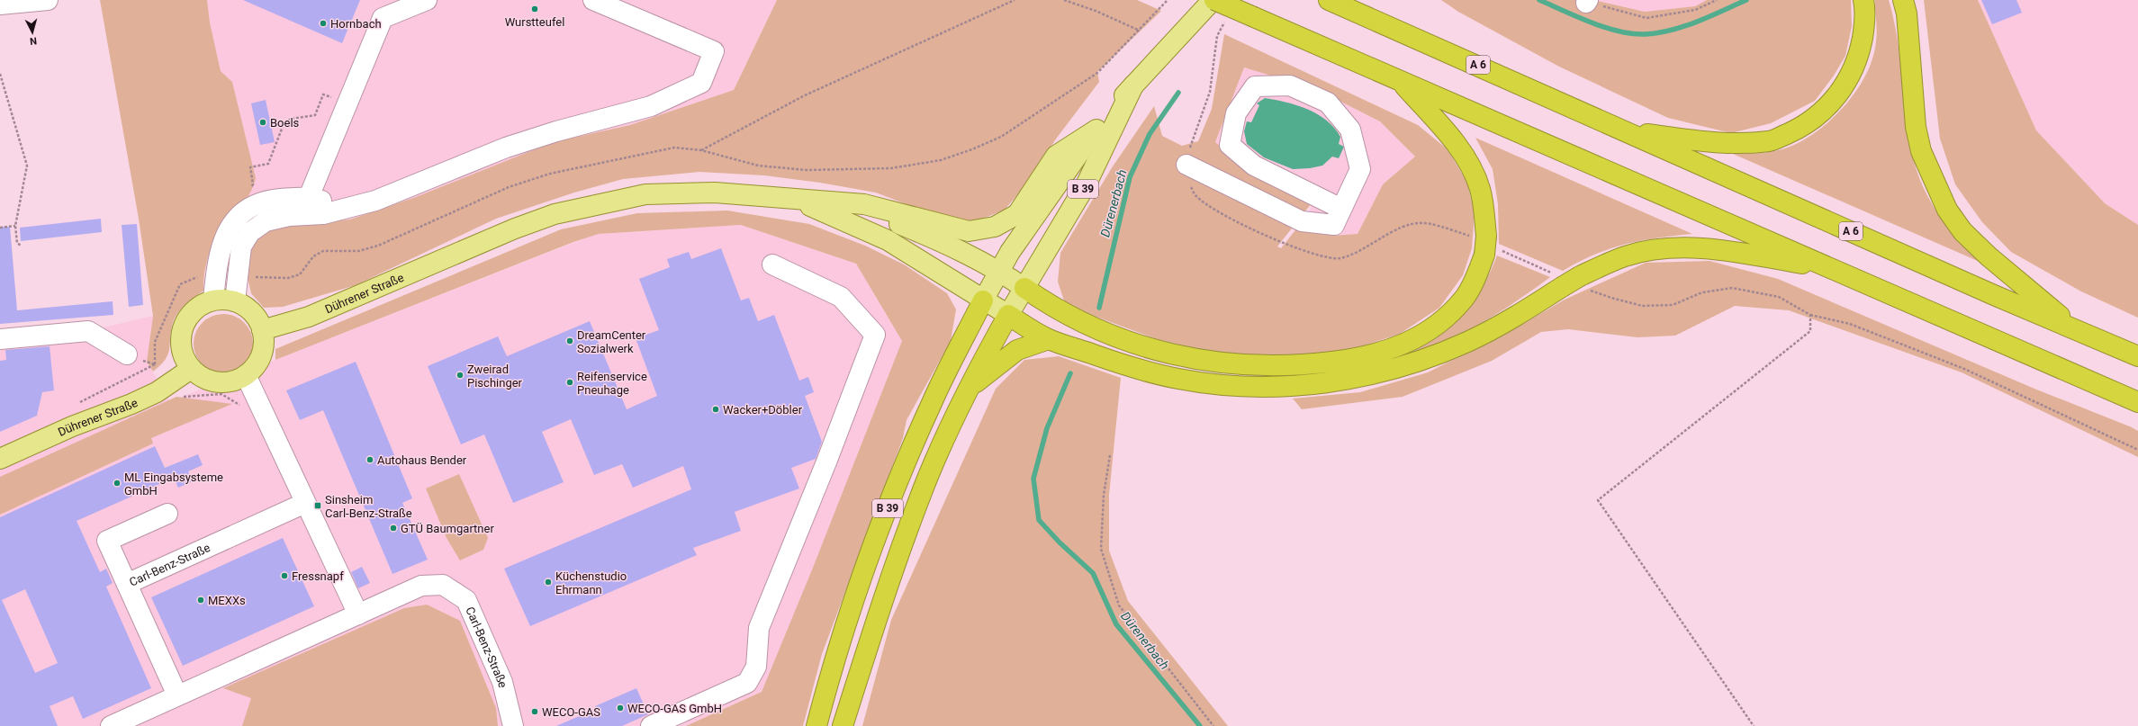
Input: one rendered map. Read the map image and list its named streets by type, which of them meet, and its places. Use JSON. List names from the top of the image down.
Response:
{
  "streets": {
    "highway": ["A 6", "B 39"],
    "main road": ["Dührener Straße"],
    "street": ["Carl-Benz-Straße"]
  },
  "water": ["Dürenerbach"],
  "places": {
    "other": [
      "Wurstteufel",
      "Hornbach",
      "Boels",
      "DreamCenter Sozialwerk",
      "Zweirad Pischinger",
      "Reifenservice Pneuhage",
      "Wacker+Döbler",
      "Autohaus Bender",
      "ML Eingabsysteme GmbH",
      "GTÜ Baumgartner",
      "Fressnapf",
      "Küchenstudio Ehrmann",
      "MEXXs",
      "WECO-GAS GmbH",
      "WECO-GAS"
    ],
    "transit": ["Sinsheim Carl-Benz-Straße"]
  },
  "north": "bottom"
}
